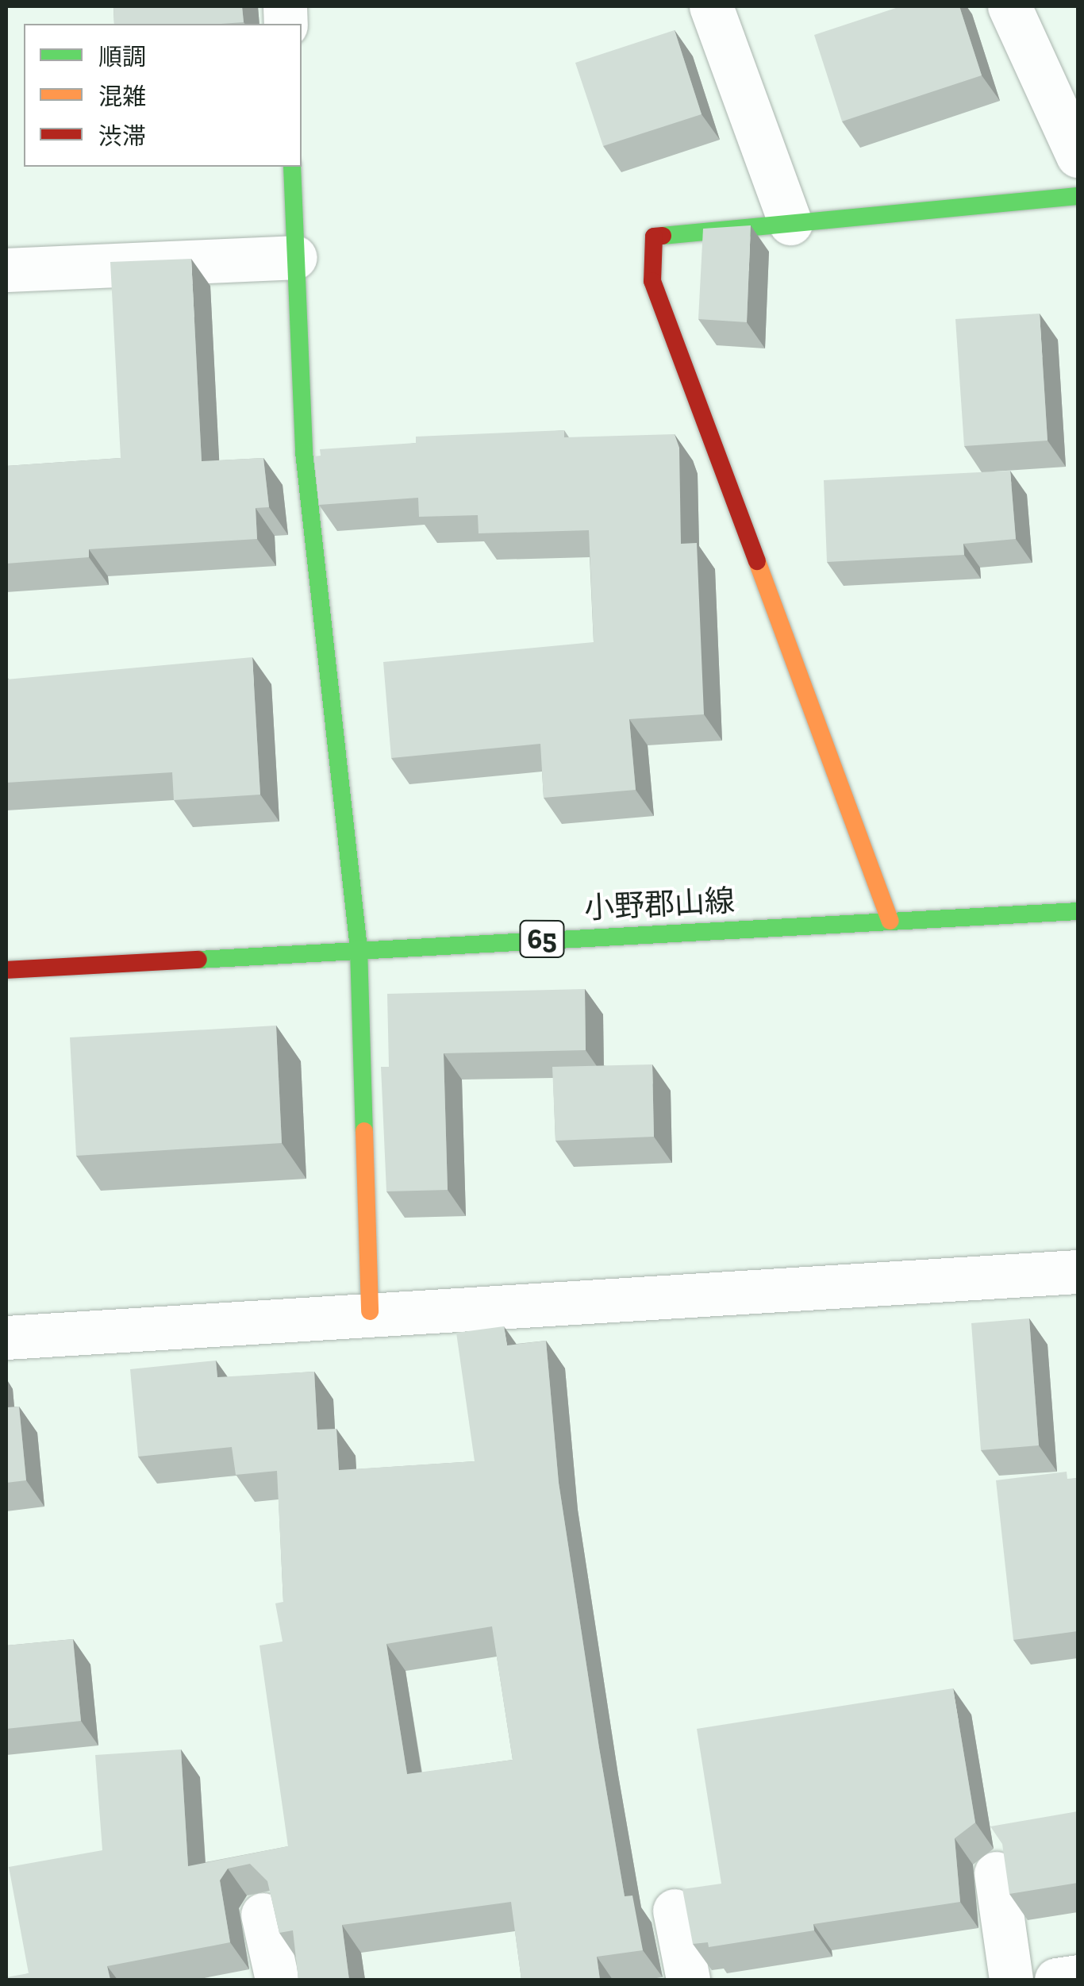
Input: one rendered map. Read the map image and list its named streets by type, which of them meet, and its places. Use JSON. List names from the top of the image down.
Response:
{
  "streets": {
    "street": ["小野郡山線", "65"]
  },
  "legend": ["順調", "混雑", "渋滞"]
}
